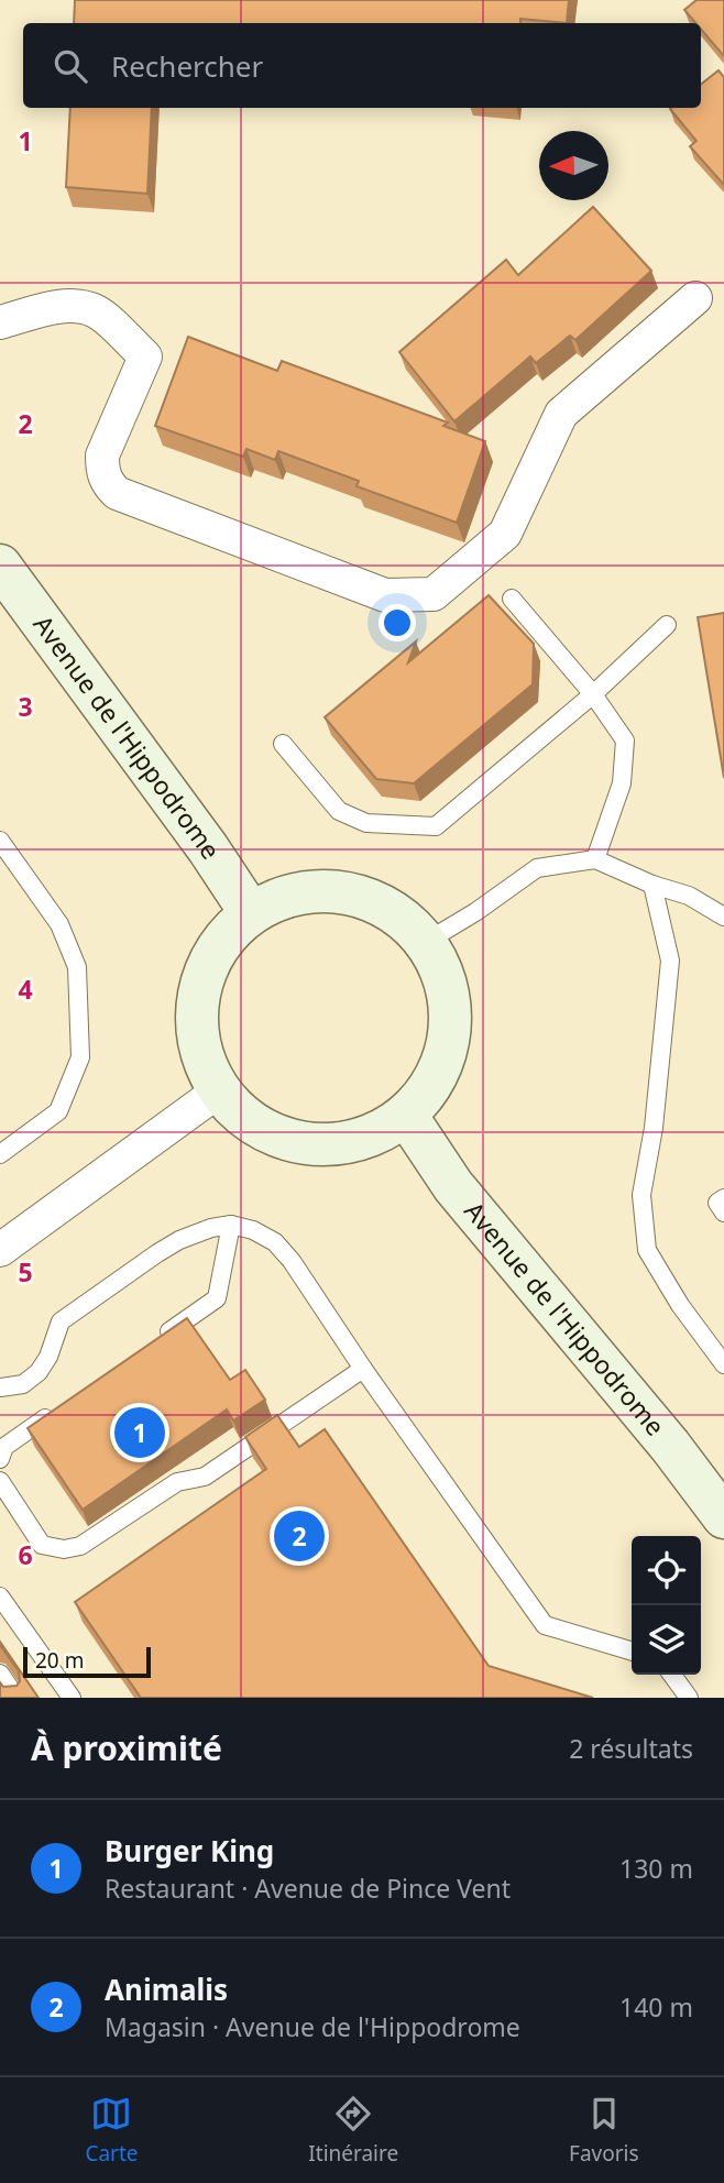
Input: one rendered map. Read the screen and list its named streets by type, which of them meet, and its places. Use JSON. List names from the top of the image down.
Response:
{
  "streets": {
    "main road": ["Avenue de l'Hippodrome"]
  },
  "scale_bar": "20 m",
  "north": "left",
  "page": {
    "search": "Rechercher",
    "pins": ["1", "2"],
    "scale": "20 m",
    "heading": ["À proximité", "2 résultats"],
    "list": [
      {
        "mark": "1",
        "name": "Burger King",
        "note": "Restaurant · Avenue de Pince Vent",
        "value": "130 m"
      },
      {
        "mark": "2",
        "name": "Animalis",
        "note": "Magasin · Avenue de l'Hippodrome",
        "value": "140 m"
      }
    ],
    "nav": ["Carte", "Itinéraire", "Favoris"]
  },
  "grid": {
    "rows": [
      "1",
      "2",
      "3",
      "4",
      "5",
      "6"
    ]
  }
}
